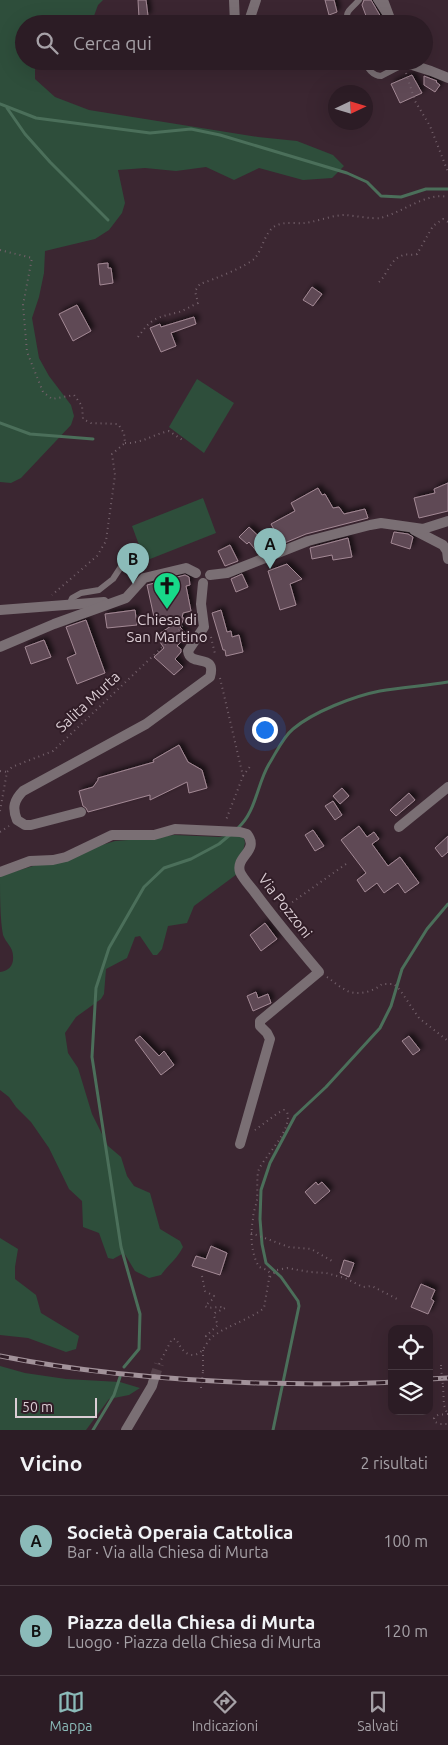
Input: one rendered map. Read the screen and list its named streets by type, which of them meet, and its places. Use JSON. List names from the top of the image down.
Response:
{
  "streets": {
    "street": ["Via Pozzoni"],
    "path": ["Salita Murta"]
  },
  "places": {
    "church": ["Chiesa di San Martino"]
  },
  "scale_bar": "50 m",
  "north": "right",
  "page": {
    "search": "Cerca qui",
    "pins": ["A", "B"],
    "scale": "50 m",
    "heading": ["Vicino", "2 risultati"],
    "list": [
      {
        "mark": "A",
        "name": "Società Operaia Cattolica",
        "note": "Bar · Via alla Chiesa di Murta",
        "value": "100 m"
      },
      {
        "mark": "B",
        "name": "Piazza della Chiesa di Murta",
        "note": "Luogo · Piazza della Chiesa di Murta",
        "value": "120 m"
      }
    ],
    "nav": ["Mappa", "Indicazioni", "Salvati"]
  }
}
